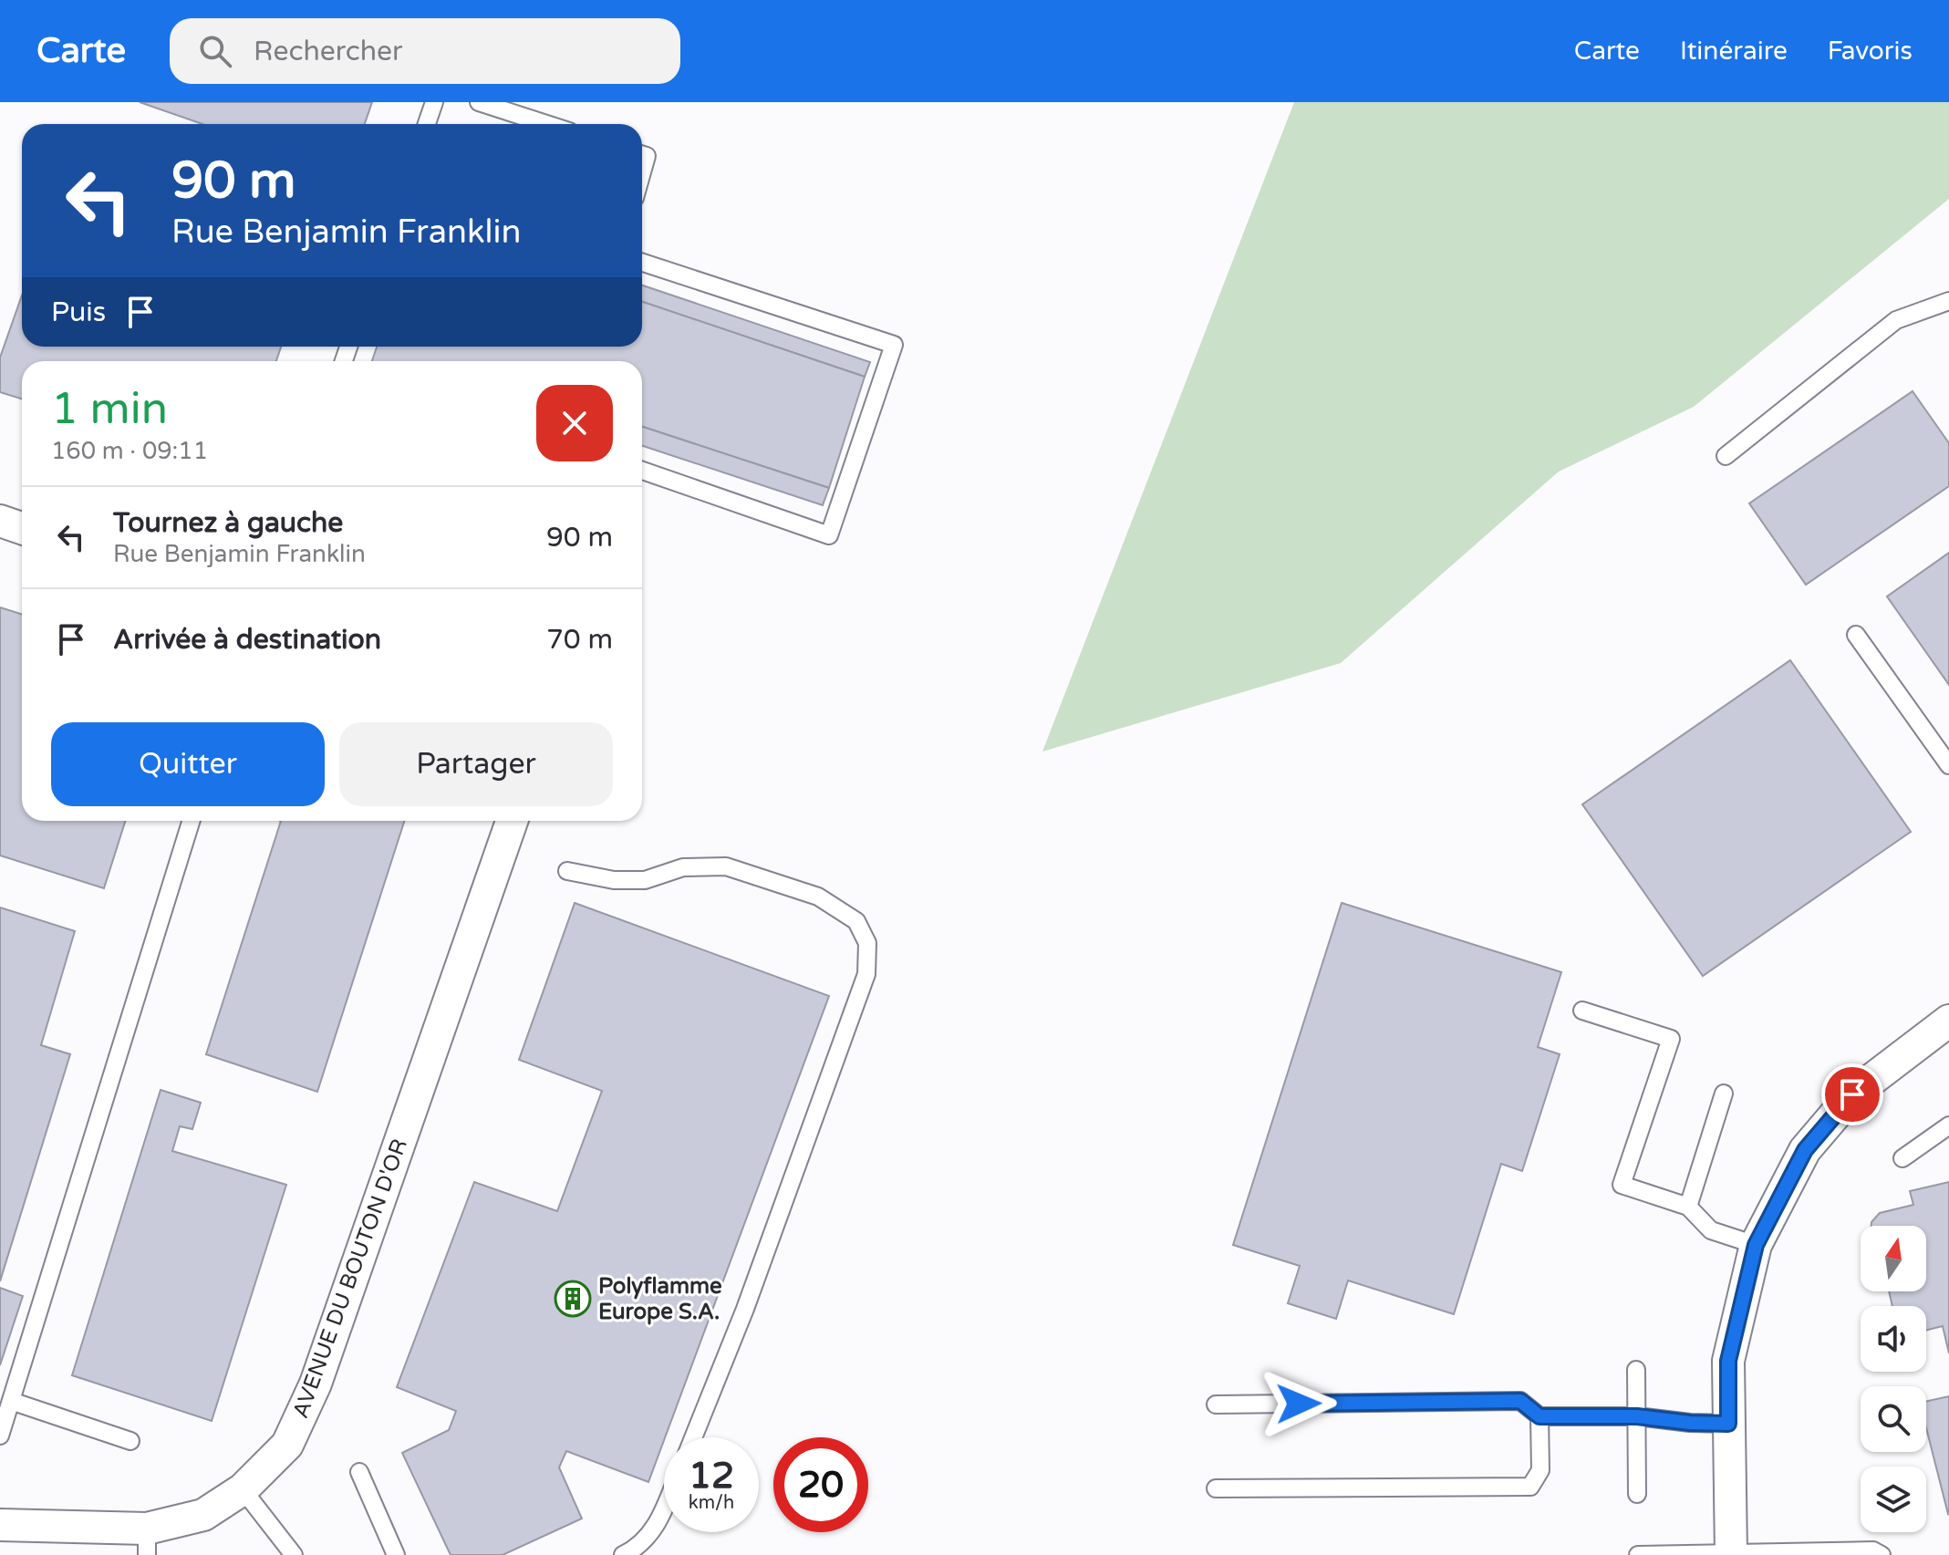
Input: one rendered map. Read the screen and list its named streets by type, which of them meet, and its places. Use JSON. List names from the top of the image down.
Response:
{
  "streets": {
    "street": ["AVENUE DU BOUTON D'OR"]
  },
  "places": {
    "building": ["Polyflamme Europe S.A."]
  },
  "north": "top",
  "page": {
    "header": "Carte",
    "search": "Rechercher",
    "nav": ["Carte", "Itinéraire", "Favoris"],
    "turn": ["90 m", "Rue Benjamin Franklin"],
    "then": "Puis",
    "heading": ["1 min", "160 m · 09:11"],
    "list": [
      {
        "name": "Tournez à gauche",
        "note": "Rue Benjamin Franklin",
        "value": "90 m"
      },
      {
        "name": "Arrivée à destination",
        "value": "70 m"
      }
    ],
    "buttons": ["Quitter", "Partager"],
    "speed": "12 km/h",
    "limit": "20"
  }
}
